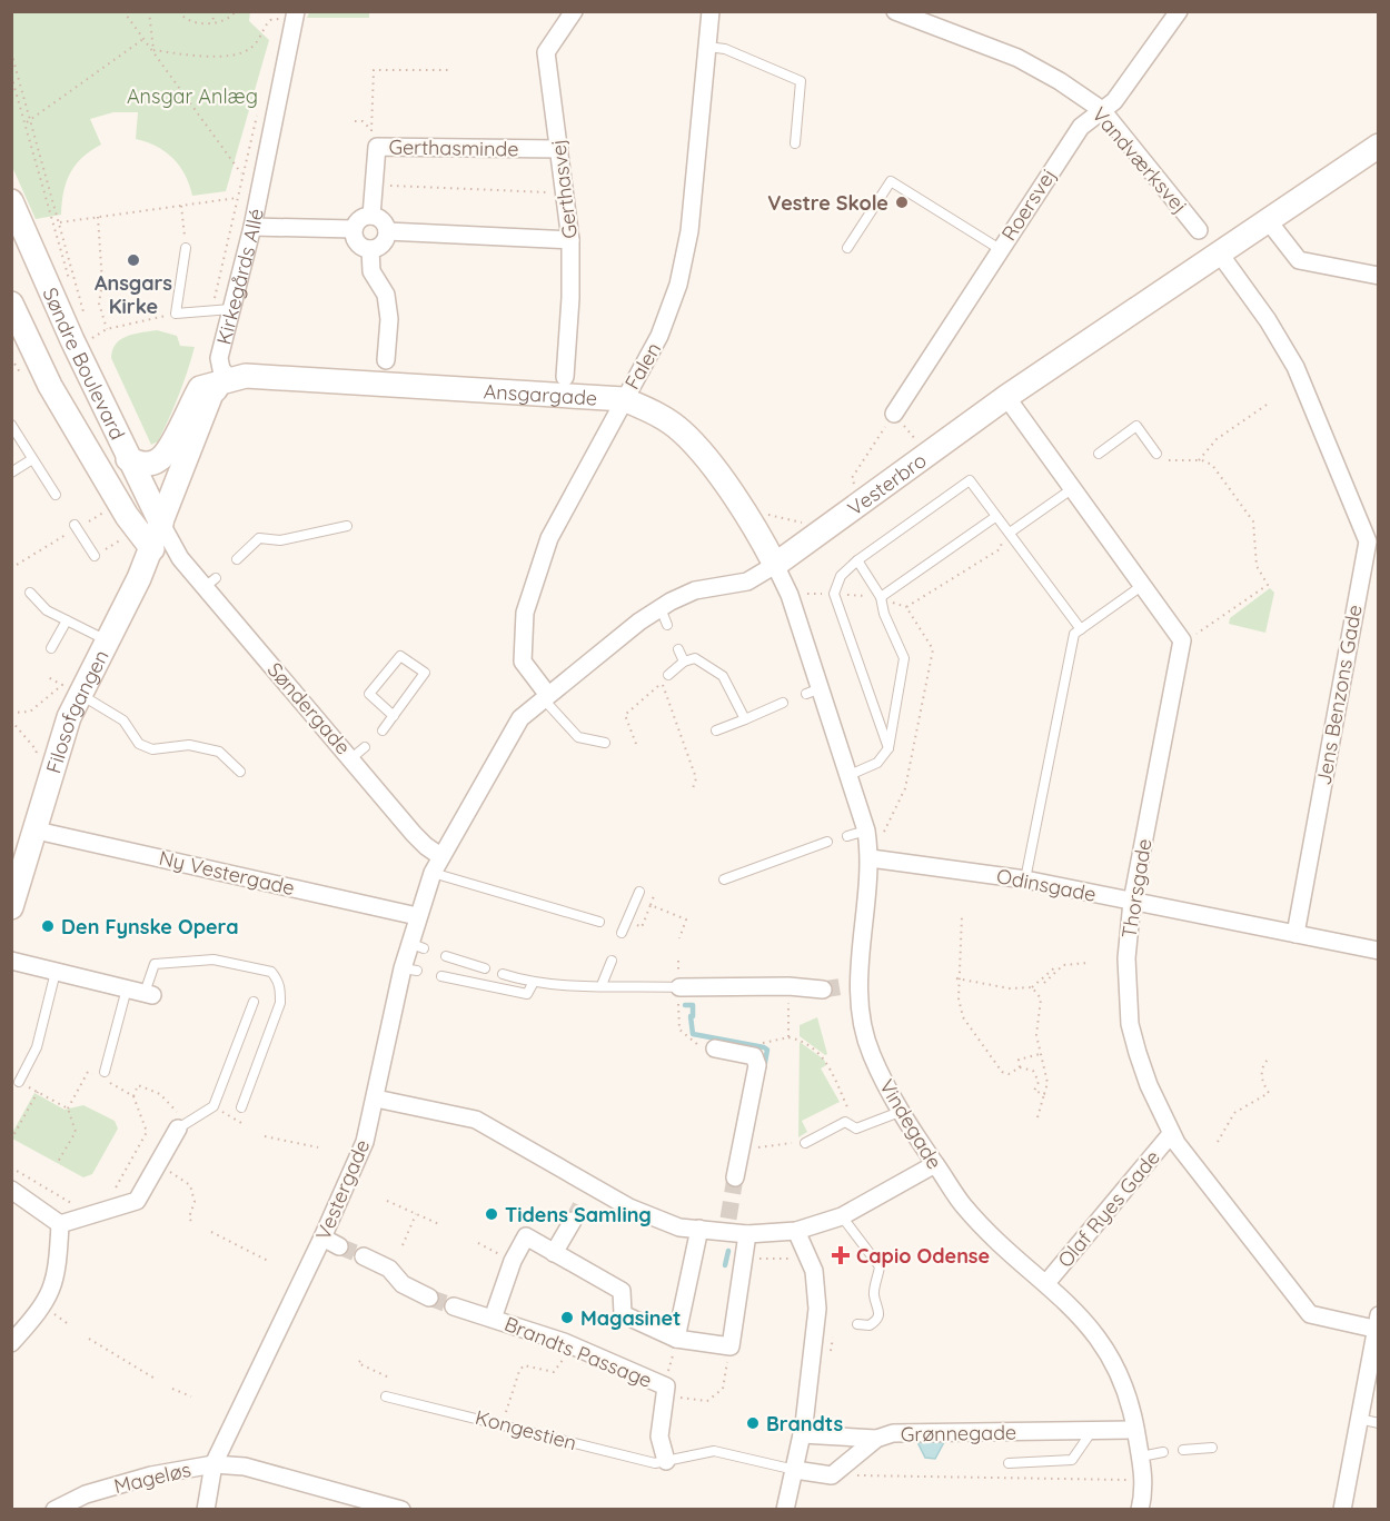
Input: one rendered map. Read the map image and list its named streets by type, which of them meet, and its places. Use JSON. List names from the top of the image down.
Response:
{
  "streets": {
    "main road": [
      "Søndre Boulevard",
      "Ansgargade",
      "Vesterbro",
      "Filosofgangen"
    ],
    "street": [
      "Gerthasminde",
      "Vandværksvej",
      "Gerthasvej",
      "Roersvej",
      "Kirkegårds Allé",
      "Falen",
      "Jens Benzons Gade",
      "Søndergade",
      "Ny Vestergade",
      "Odinsgade",
      "Thorsgade",
      "Vindegade",
      "Vestergade",
      "Olaf Ryes Gade",
      "Brandts Passage",
      "Grønnegade",
      "Mageløs"
    ],
    "lane": ["Kongestien"]
  },
  "crossings": [
    ["Gerthasminde", "Gerthasvej"],
    ["Vandværksvej", "Roersvej"],
    ["Kirkegårds Allé", "Ansgargade"],
    ["Søndre Boulevard", "Ansgargade"],
    ["Søndre Boulevard", "Søndergade"],
    ["Søndre Boulevard", "Filosofgangen"],
    ["Falen", "Ansgargade"],
    ["Falen", "Vesterbro"],
    ["Ansgargade", "Vesterbro"],
    ["Ansgargade", "Vindegade"],
    ["Vesterbro", "Jens Benzons Gade"],
    ["Vesterbro", "Søndergade"],
    ["Vesterbro", "Vindegade"],
    ["Vesterbro", "Vestergade"],
    ["Jens Benzons Gade", "Odinsgade"],
    ["Søndergade", "Filosofgangen"],
    ["Søndergade", "Vestergade"],
    ["Filosofgangen", "Ny Vestergade"],
    ["Ny Vestergade", "Vestergade"],
    ["Odinsgade", "Thorsgade"],
    ["Odinsgade", "Vindegade"],
    ["Thorsgade", "Olaf Ryes Gade"],
    ["Vindegade", "Olaf Ryes Gade"],
    ["Vindegade", "Grønnegade"],
    ["Vestergade", "Mageløs"]
  ],
  "parks": ["Ansgar Anlæg"],
  "places": {
    "other": [
      "Vestre Skole",
      "Ansgars Kirke",
      "Den Fynske Opera",
      "Tidens Samling",
      "Magasinet",
      "Brandts"
    ],
    "health": ["Capio Odense"]
  }
}
